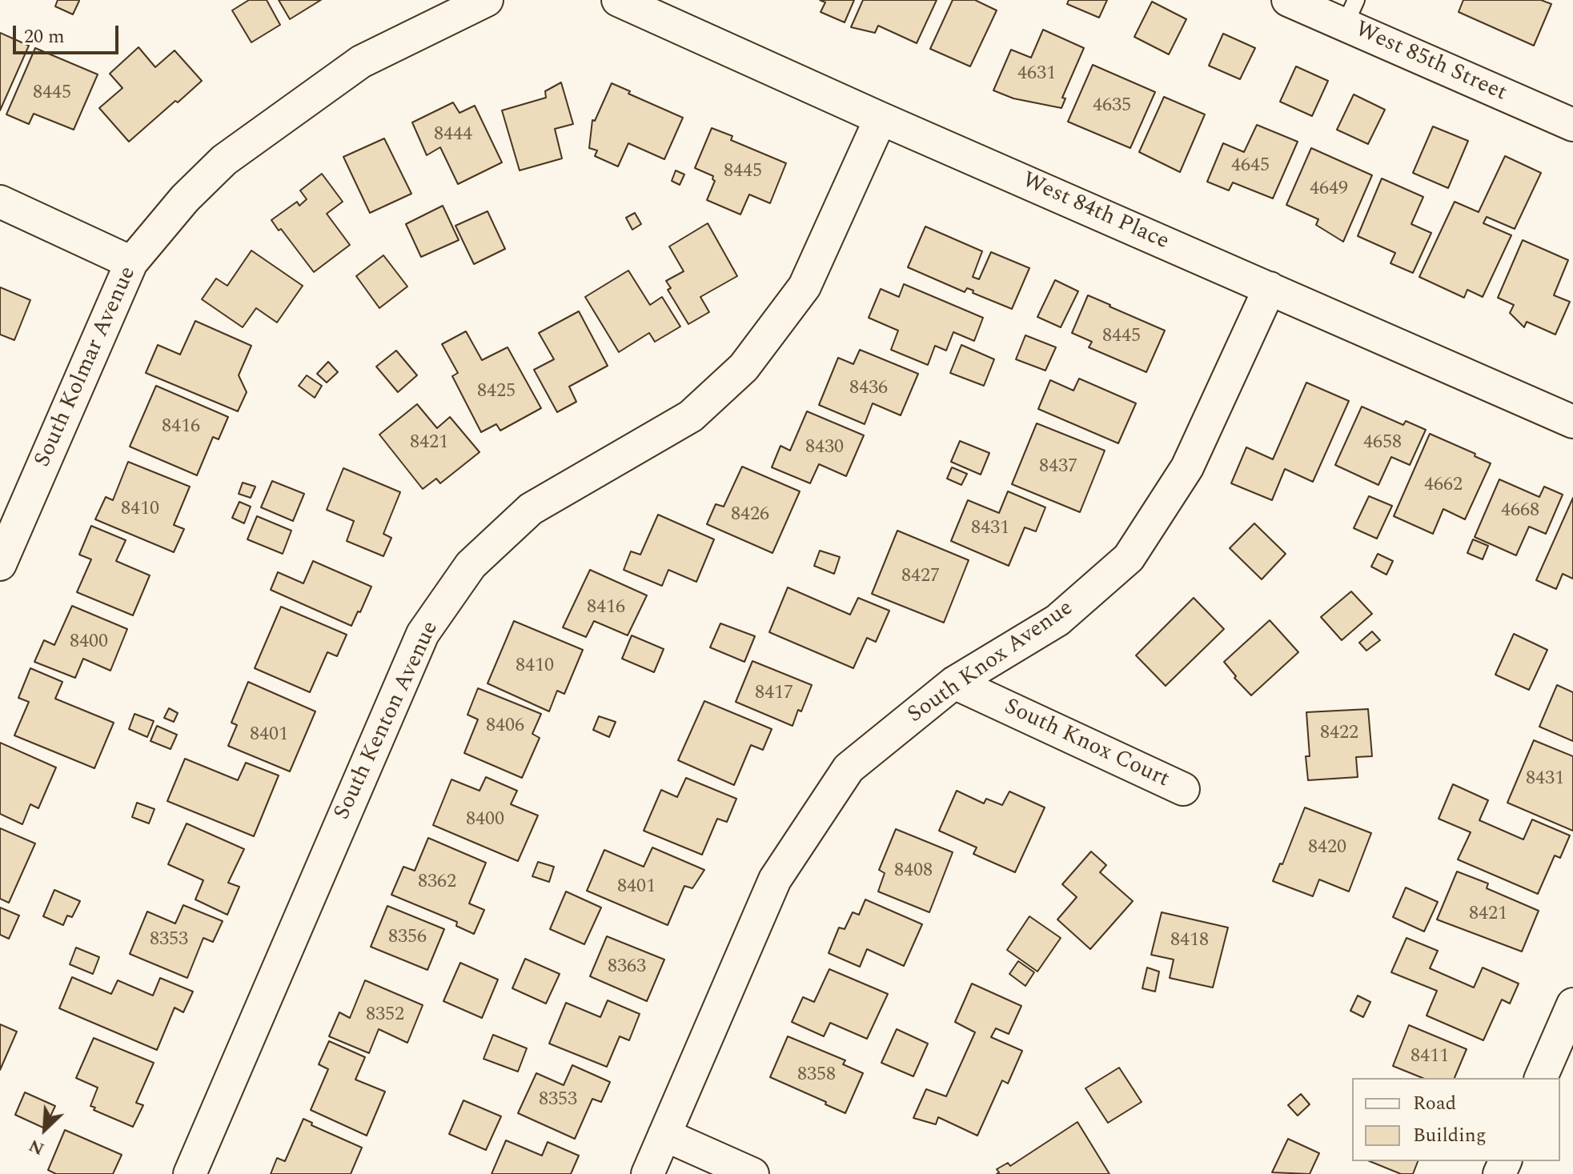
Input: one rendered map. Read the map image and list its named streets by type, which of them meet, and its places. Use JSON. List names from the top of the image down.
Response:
{
  "streets": {
    "street": [
      "West 85th Street",
      "West 84th Place",
      "South Kolmar Avenue",
      "South Knox Avenue",
      "South Kenton Avenue",
      "South Knox Court"
    ]
  },
  "crossings": [
    ["West 84th Place", "South Knox Avenue"],
    ["West 84th Place", "South Kenton Avenue"],
    ["South Knox Avenue", "South Knox Court"]
  ],
  "house_numbers": [
    "4631",
    "8445",
    "4635",
    "8444",
    "4645",
    "8445",
    "4649",
    "8445",
    "8436",
    "8425",
    "8416",
    "8421",
    "4658",
    "8430",
    "8437",
    "4662",
    "8410",
    "4668",
    "8426",
    "8431",
    "8427",
    "8416",
    "8400",
    "8410",
    "8417",
    "8406",
    "8422",
    "8401",
    "8431",
    "8400",
    "8420",
    "8408",
    "8362",
    "8401",
    "8421",
    "8356",
    "8353",
    "8418",
    "8363",
    "8352",
    "8411",
    "8358",
    "8353"
  ],
  "legend": ["Road", "Building"],
  "scale_bar": "20 m",
  "north": "bottom left"
}
